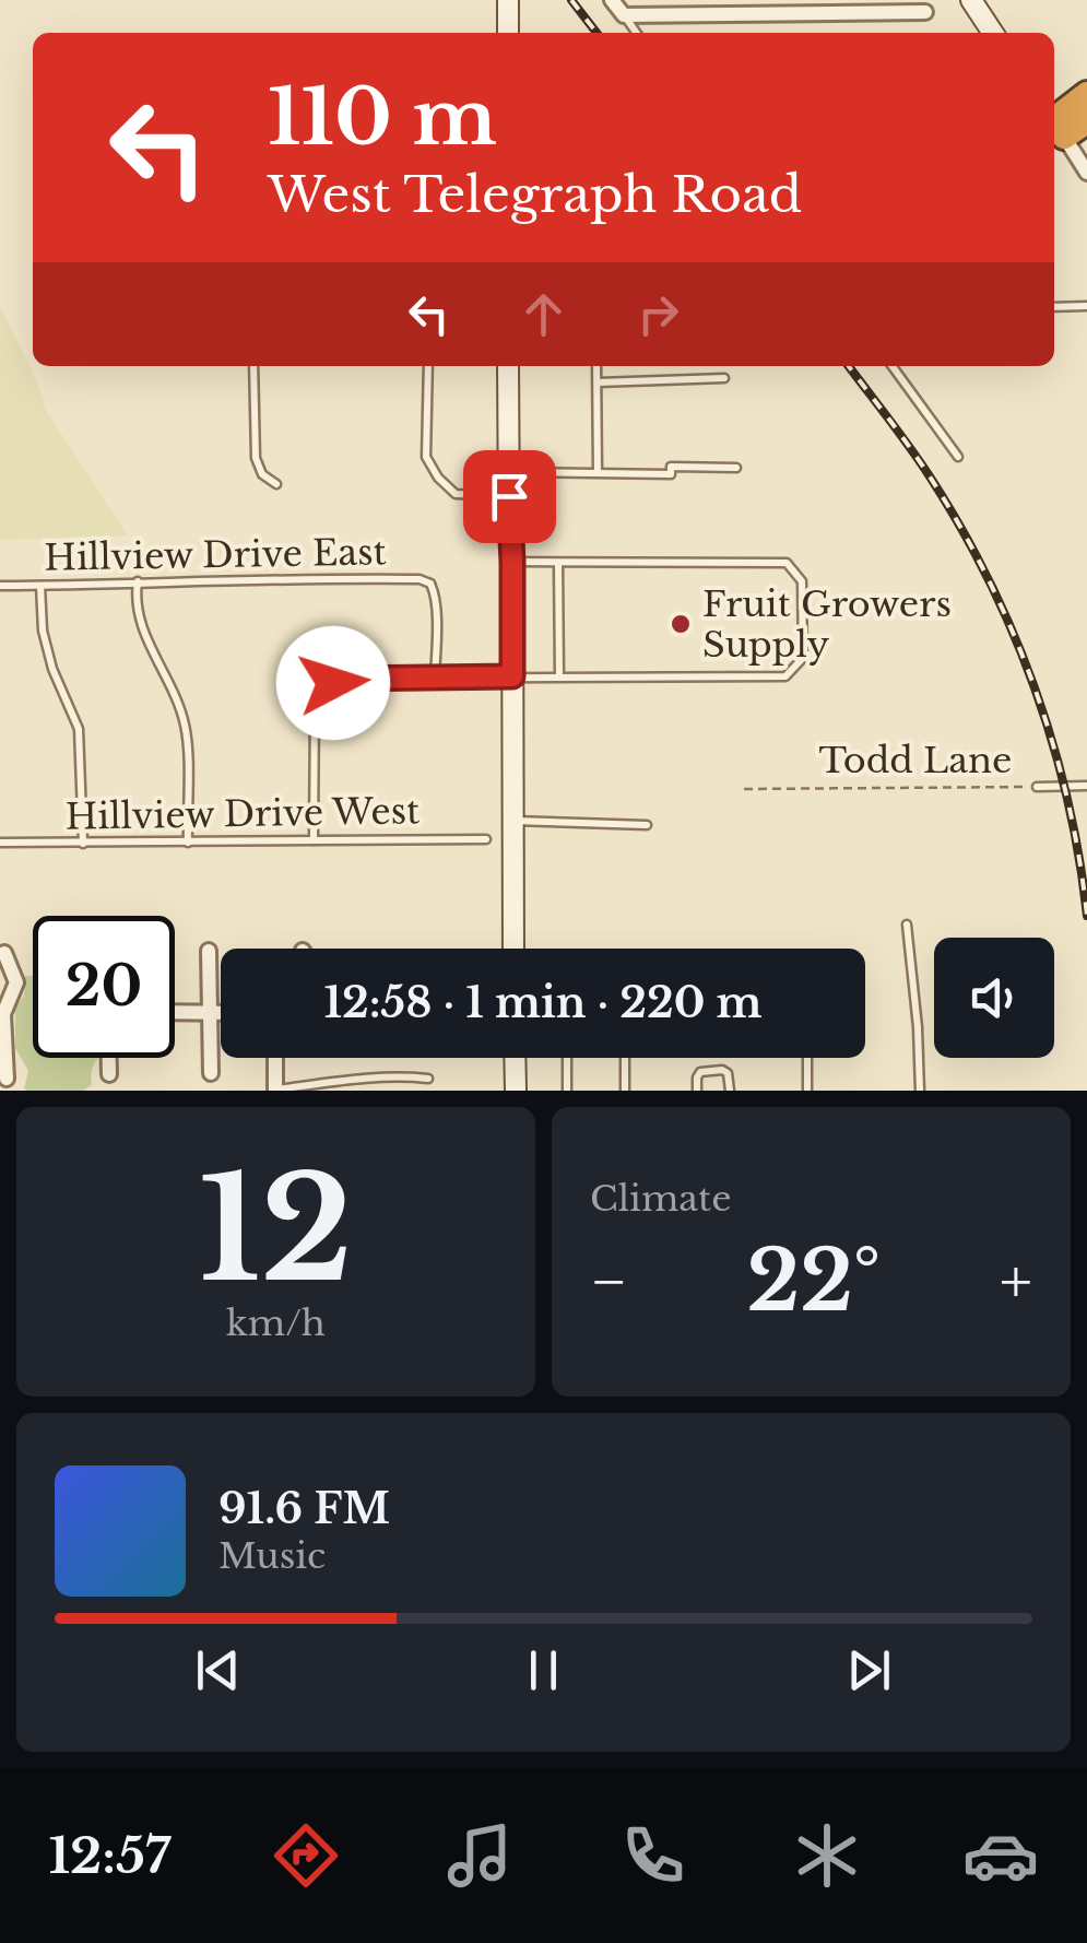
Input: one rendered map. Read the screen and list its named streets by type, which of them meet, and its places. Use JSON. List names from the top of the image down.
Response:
{
  "streets": {
    "lane": ["Hillview Drive East", "Todd Lane", "Hillview Drive West"]
  },
  "places": ["Fruit Growers Supply"],
  "page": {
    "turn": ["110 m", "West Telegraph Road"],
    "limit": "20",
    "trip": "12:58 · 1 min · 220 m",
    "tile": [
      ["12", "km/h"],
      "Climate"
    ],
    "heat": ["−", "22°", "+"],
    "song": ["91.6 FM", "Music"],
    "tabs": "12:57"
  }
}
